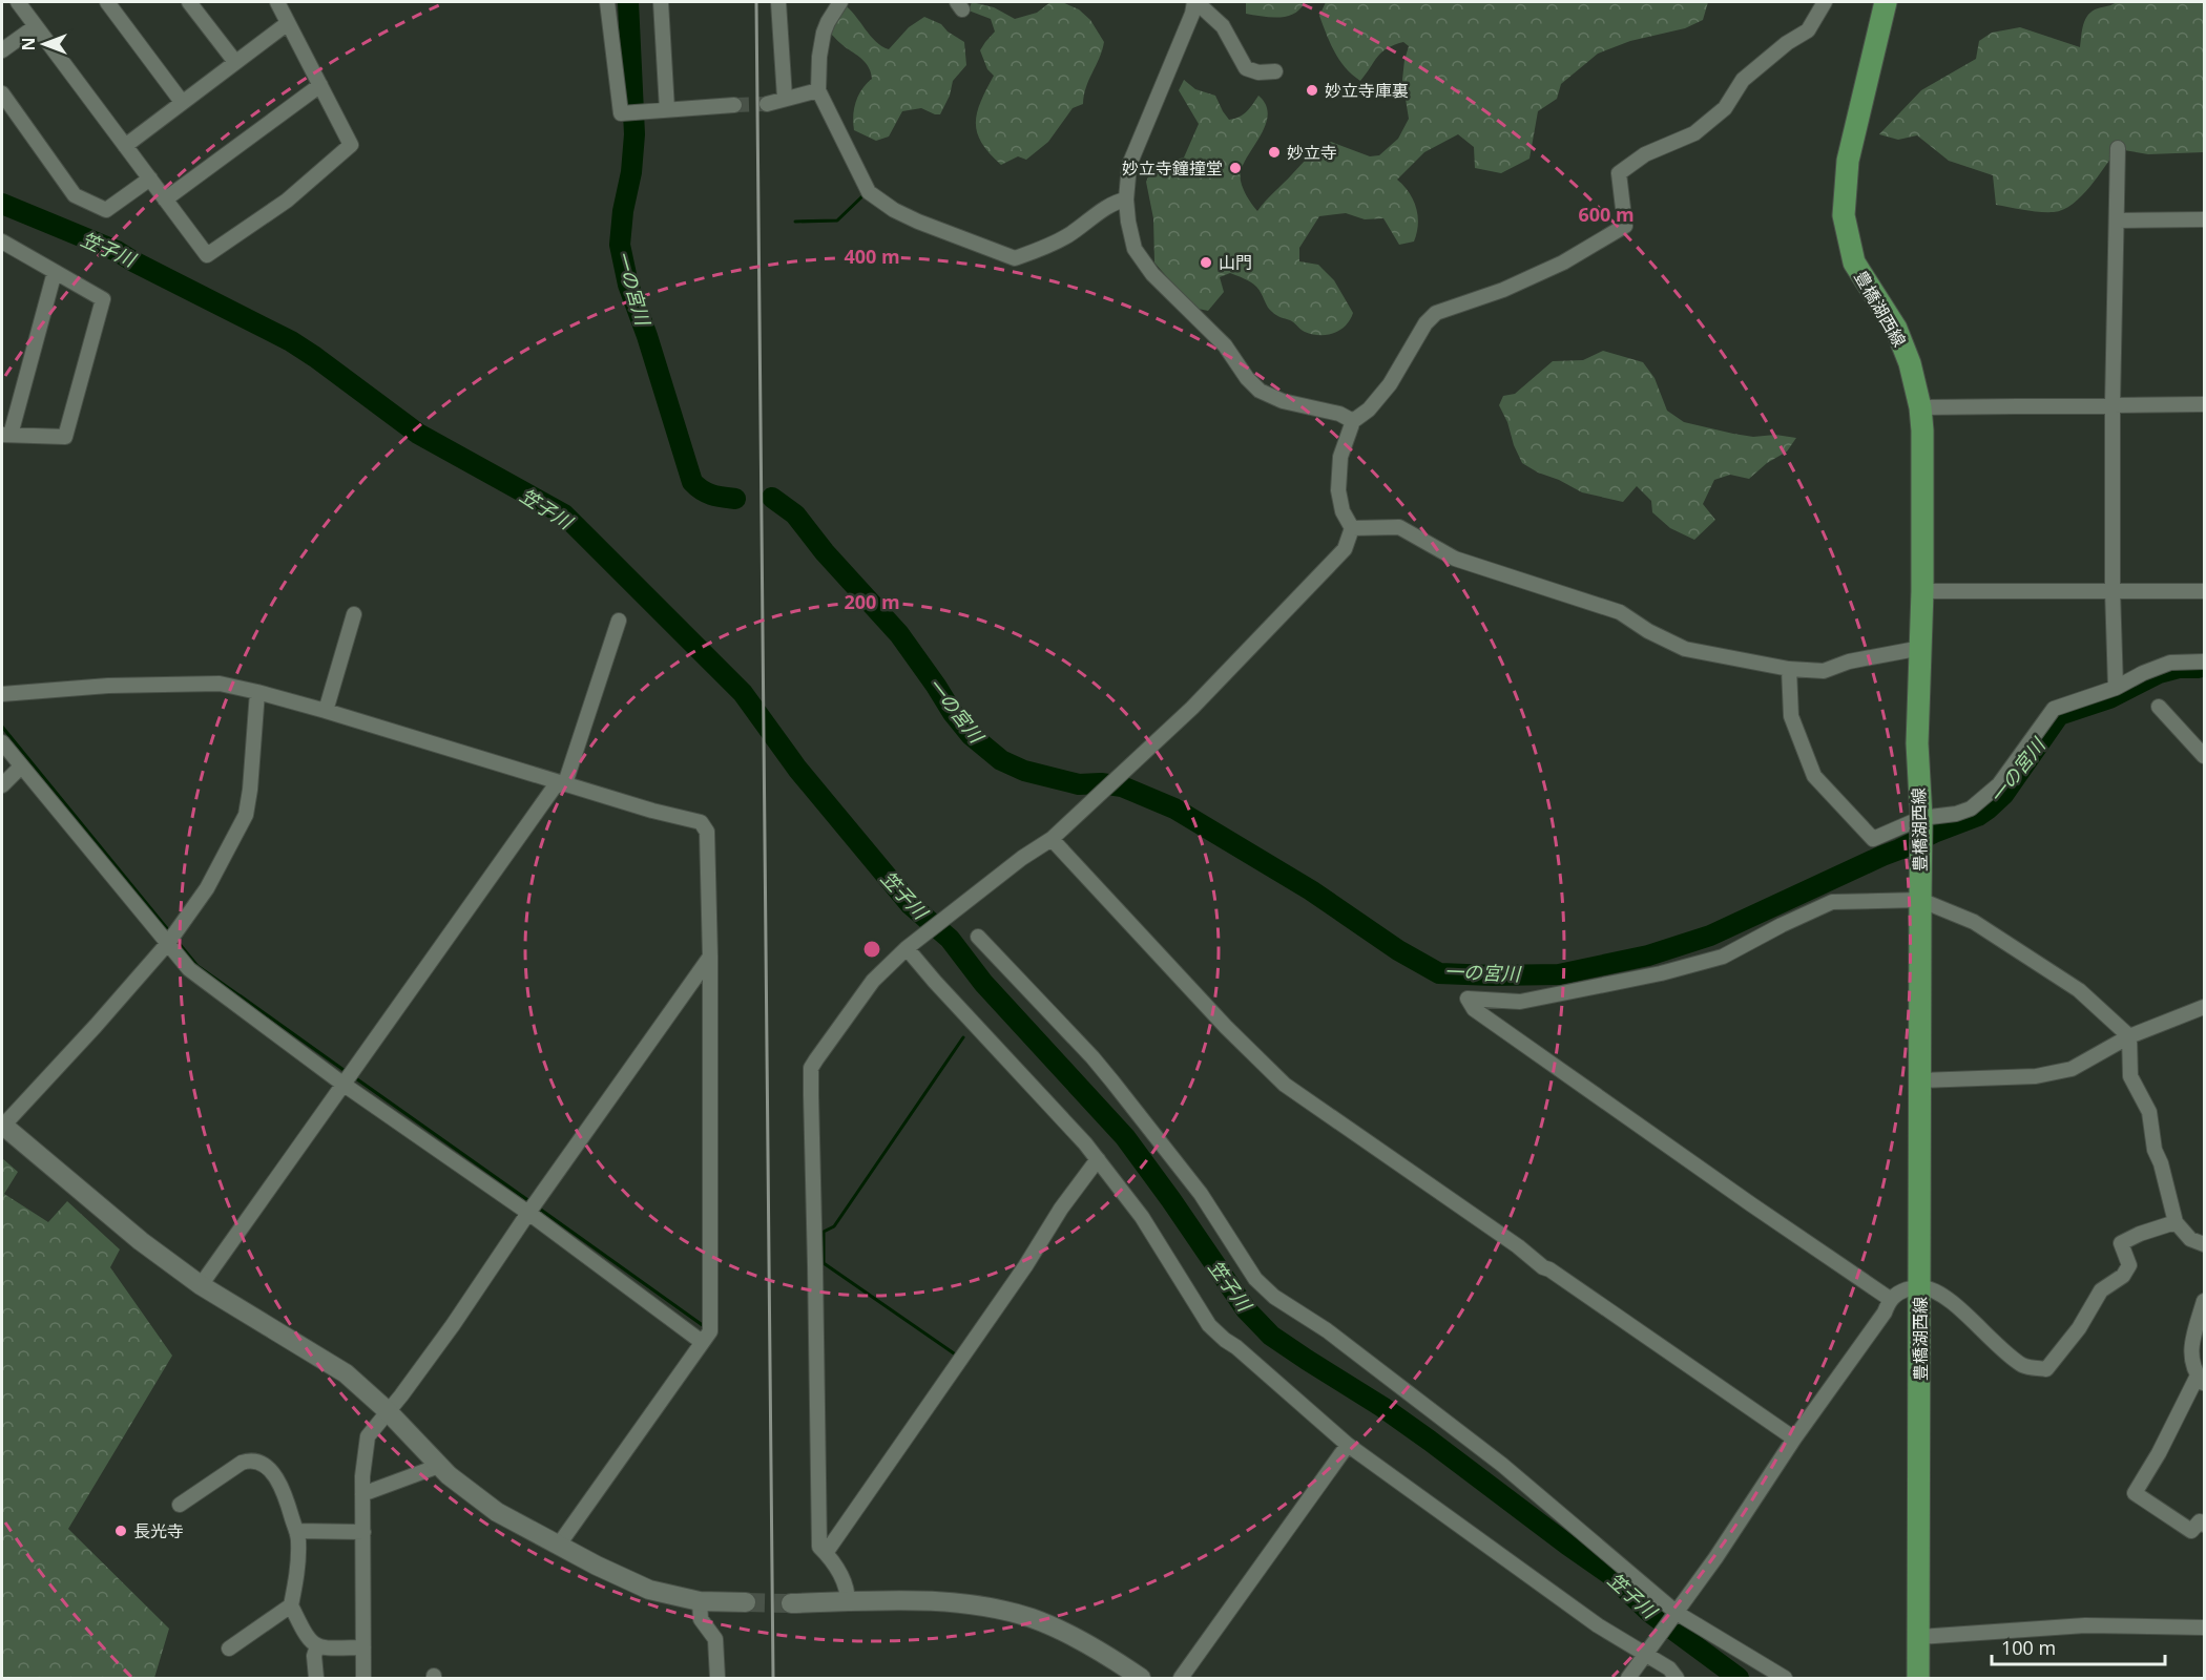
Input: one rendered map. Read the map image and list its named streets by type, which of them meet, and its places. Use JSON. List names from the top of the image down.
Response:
{
  "streets": {
    "main road": ["豊橋湖西線"]
  },
  "water": ["笠子川", "一の宮川"],
  "places": [
    "妙立寺庫裏",
    "妙立寺",
    "妙立寺鐘撞堂",
    "山門",
    "長光寺"
  ],
  "scale_bar": "100 m",
  "north": "left",
  "rings": ["600 m", "400 m", "200 m"]
}
